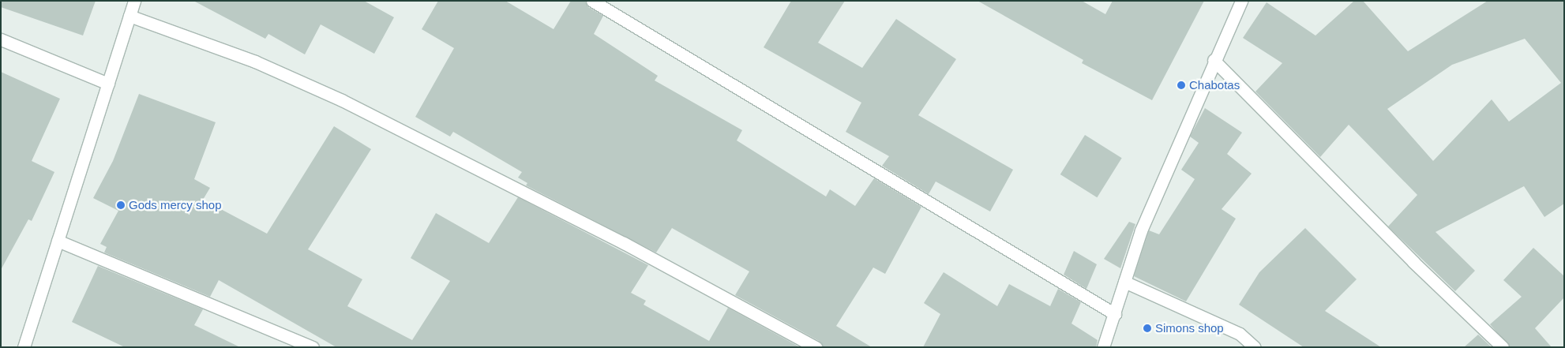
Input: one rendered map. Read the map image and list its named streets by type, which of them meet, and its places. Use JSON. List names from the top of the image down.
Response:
{
  "places": ["Chabotas", "Gods mercy shop", "Simons shop"]
}
